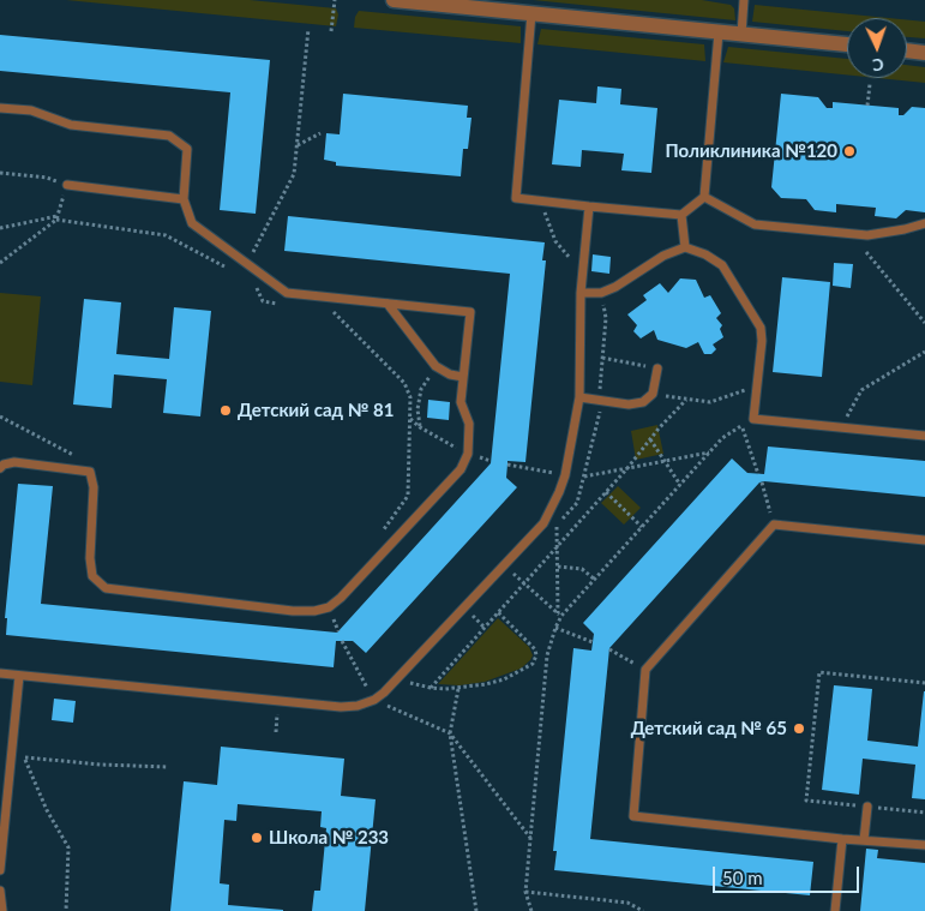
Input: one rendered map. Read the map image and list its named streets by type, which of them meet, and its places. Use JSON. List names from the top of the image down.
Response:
{
  "places": [
    "Поликлиника №120",
    "Детский сад № 81",
    "Детский сад № 65",
    "Школа № 233"
  ],
  "scale_bar": "50 m",
  "north": "bottom"
}
